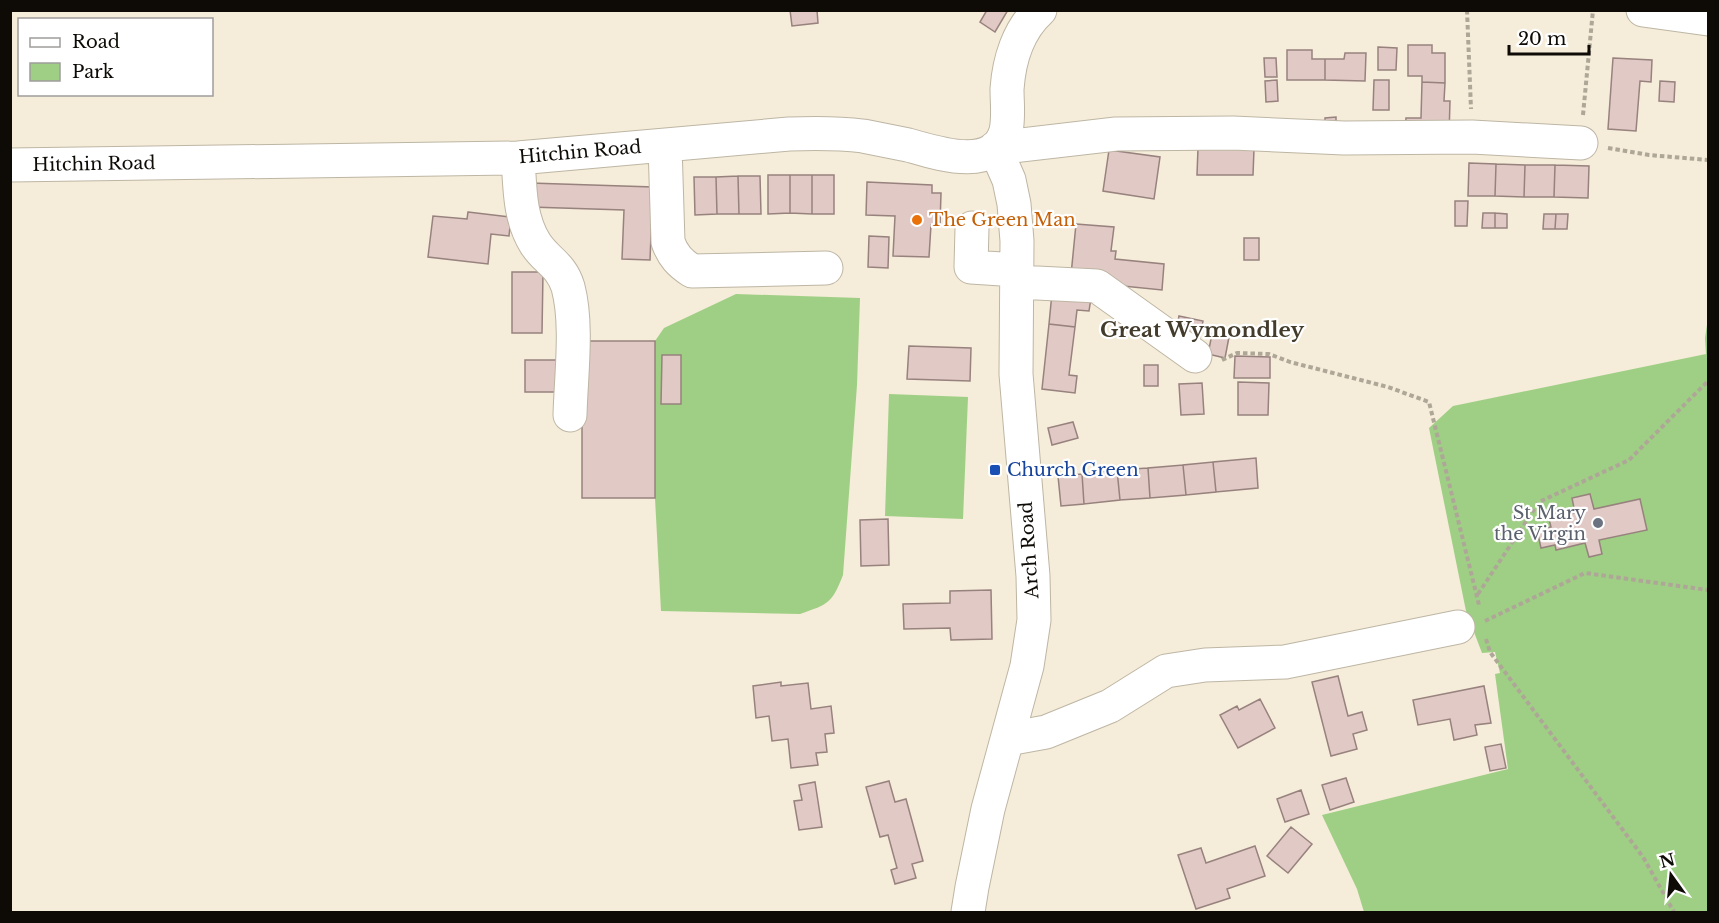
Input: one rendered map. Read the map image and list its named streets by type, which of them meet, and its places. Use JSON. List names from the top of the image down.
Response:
{
  "streets": {
    "street": ["Hitchin Road", "Arch Road"]
  },
  "crossings": [
    ["Hitchin Road", "Arch Road"]
  ],
  "districts": ["Great Wymondley"],
  "places": {
    "other": ["The Green Man", "St Mary the Virgin"],
    "transit": ["Church Green"]
  },
  "legend": ["Road", "Park"],
  "scale_bar": "20 m",
  "north": "top"
}
